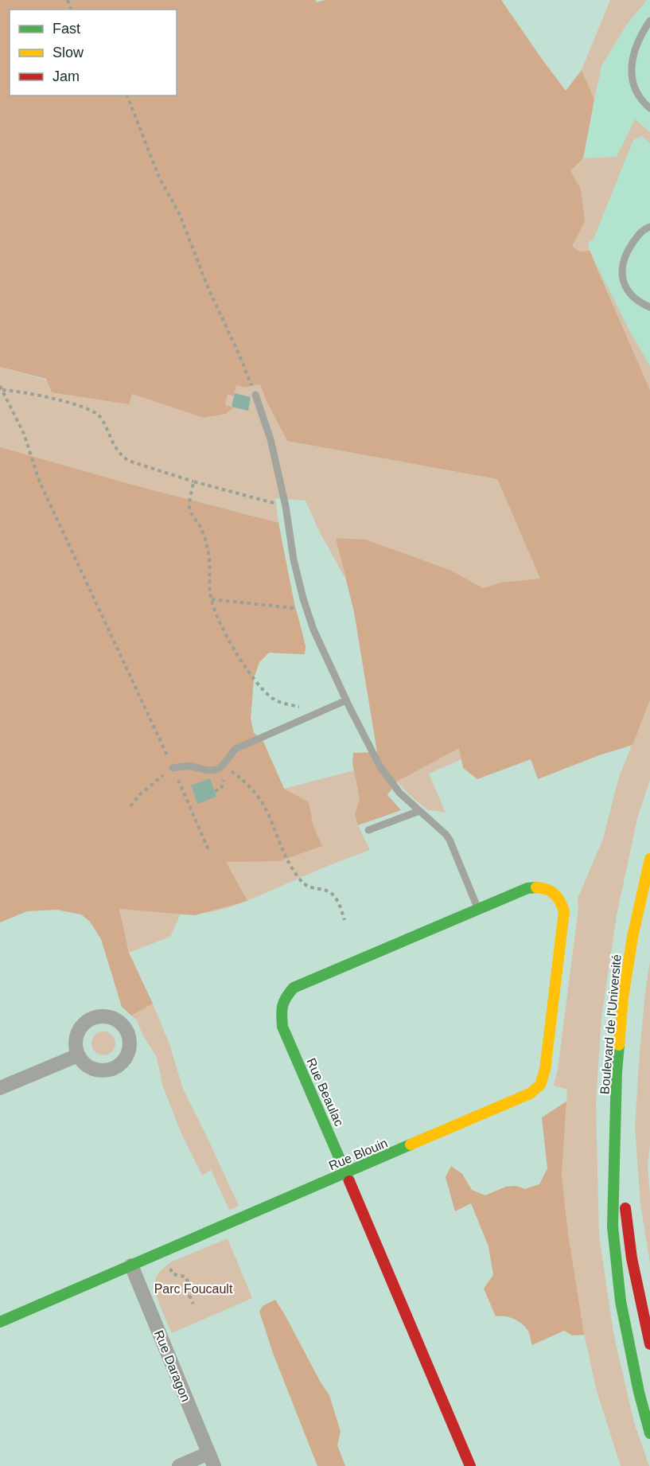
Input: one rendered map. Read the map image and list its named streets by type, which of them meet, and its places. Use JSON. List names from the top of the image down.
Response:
{
  "streets": {
    "street": [
      "Boulevard de l'Université",
      "Rue Beaulac",
      "Rue Blouin",
      "Rue Daragon"
    ]
  },
  "crossings": [
    ["Rue Beaulac", "Rue Blouin"],
    ["Rue Blouin", "Rue Daragon"]
  ],
  "parks": ["Parc Foucault"],
  "legend": ["Fast", "Slow", "Jam"]
}
